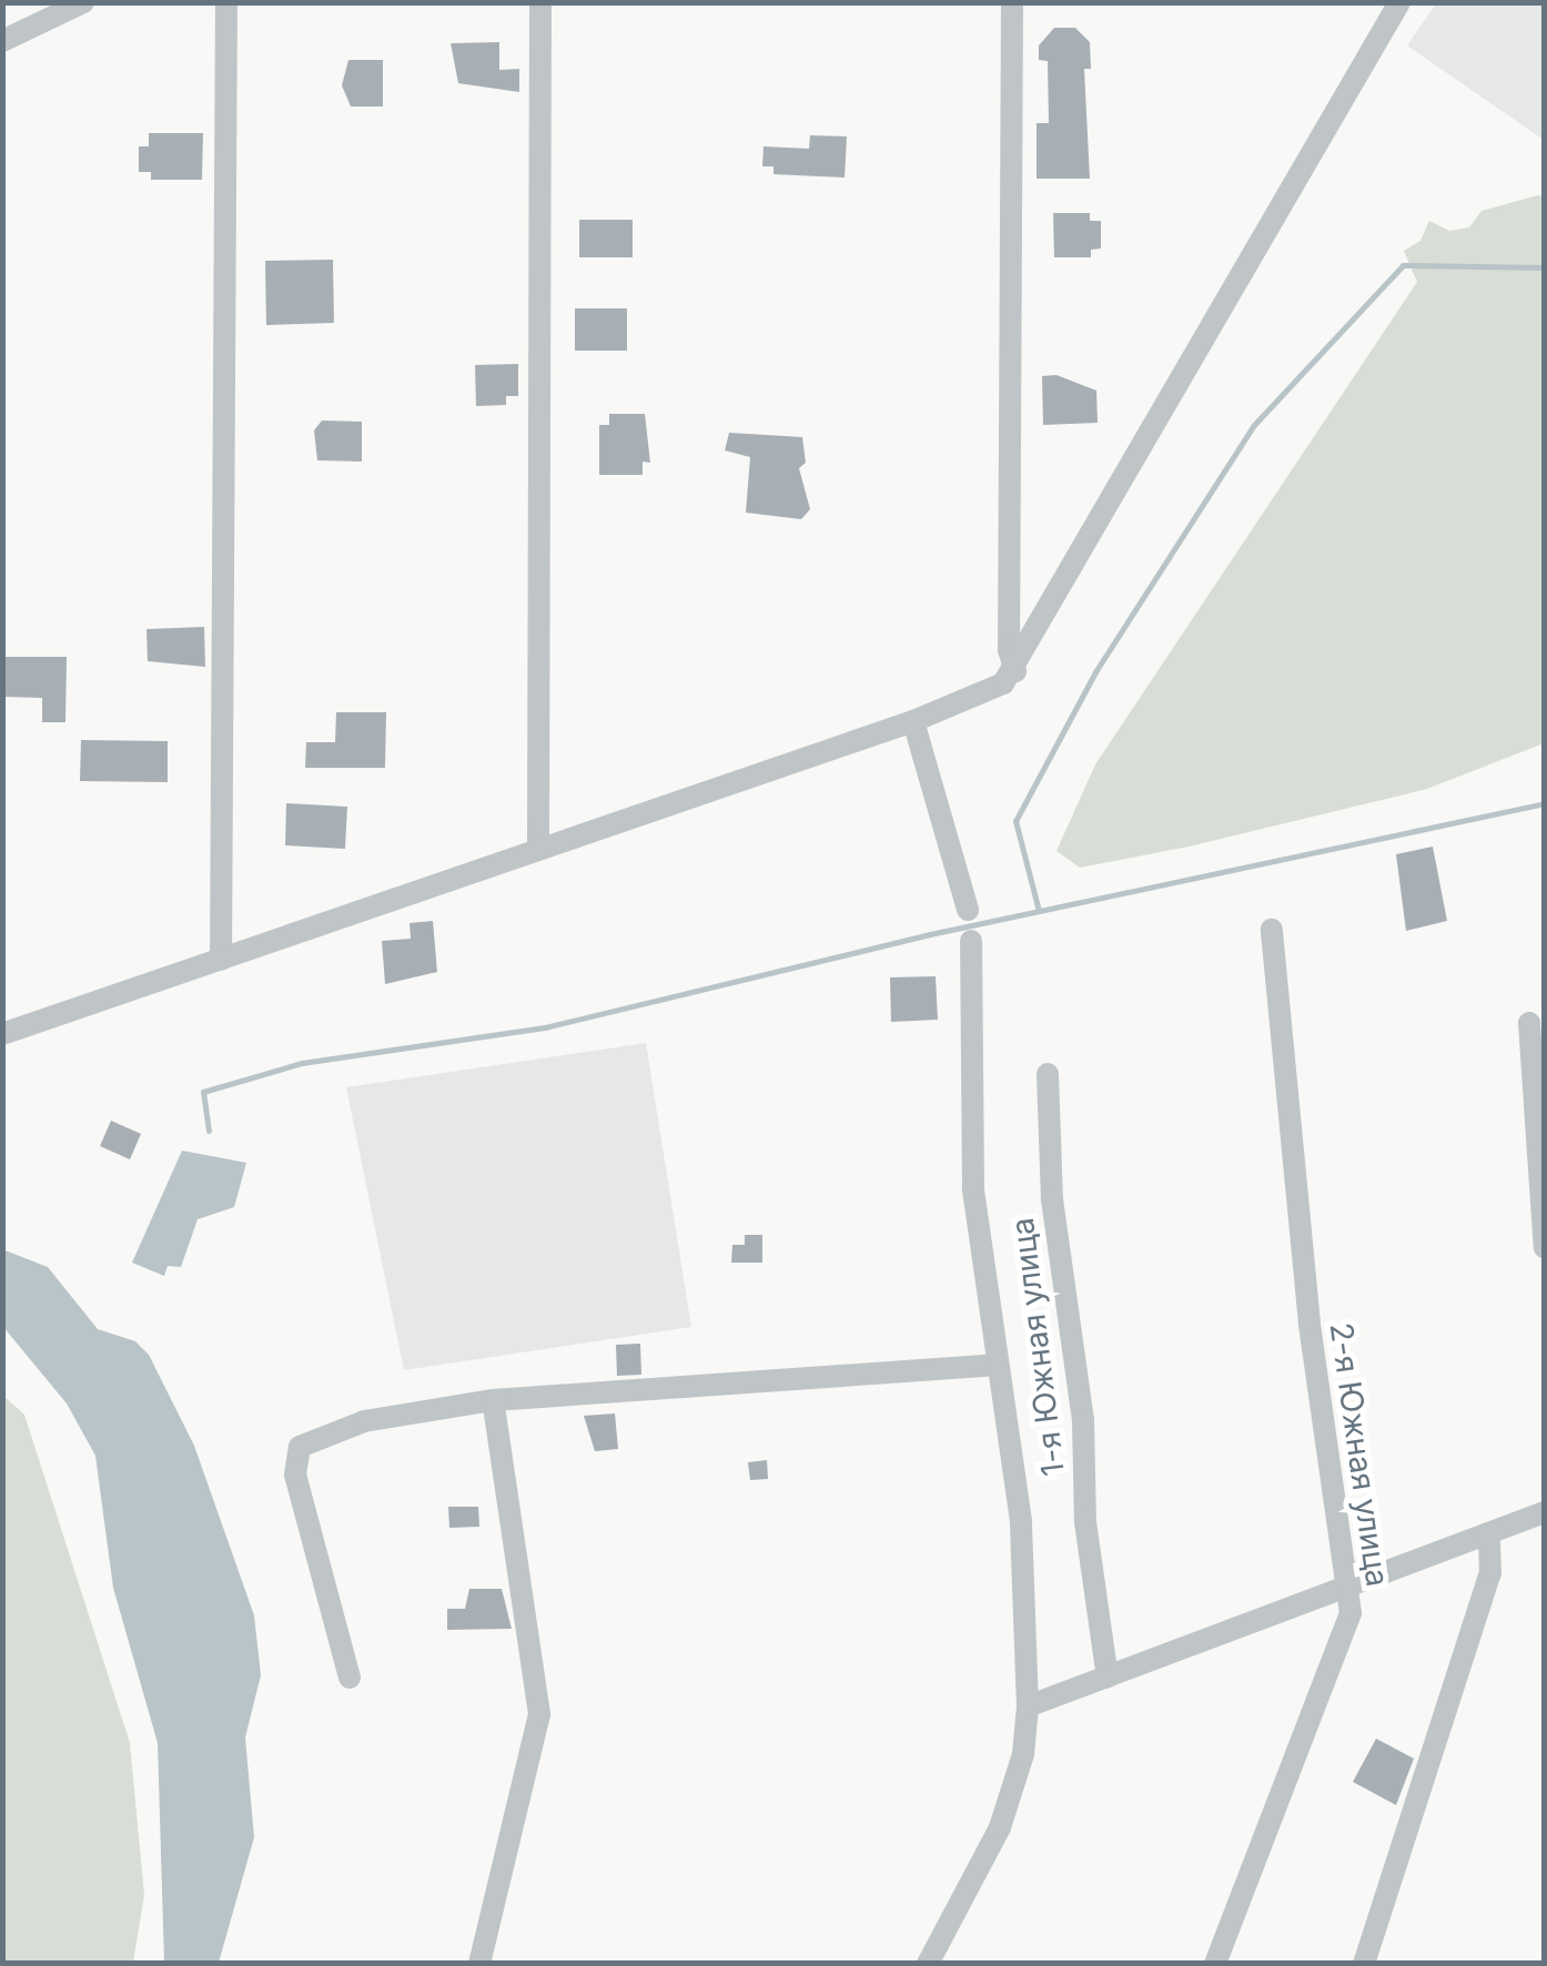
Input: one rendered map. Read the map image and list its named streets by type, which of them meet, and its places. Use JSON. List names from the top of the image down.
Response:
{
  "streets": {
    "street": ["1-я Южная улица", "2-я Южная улица"]
  }
}
